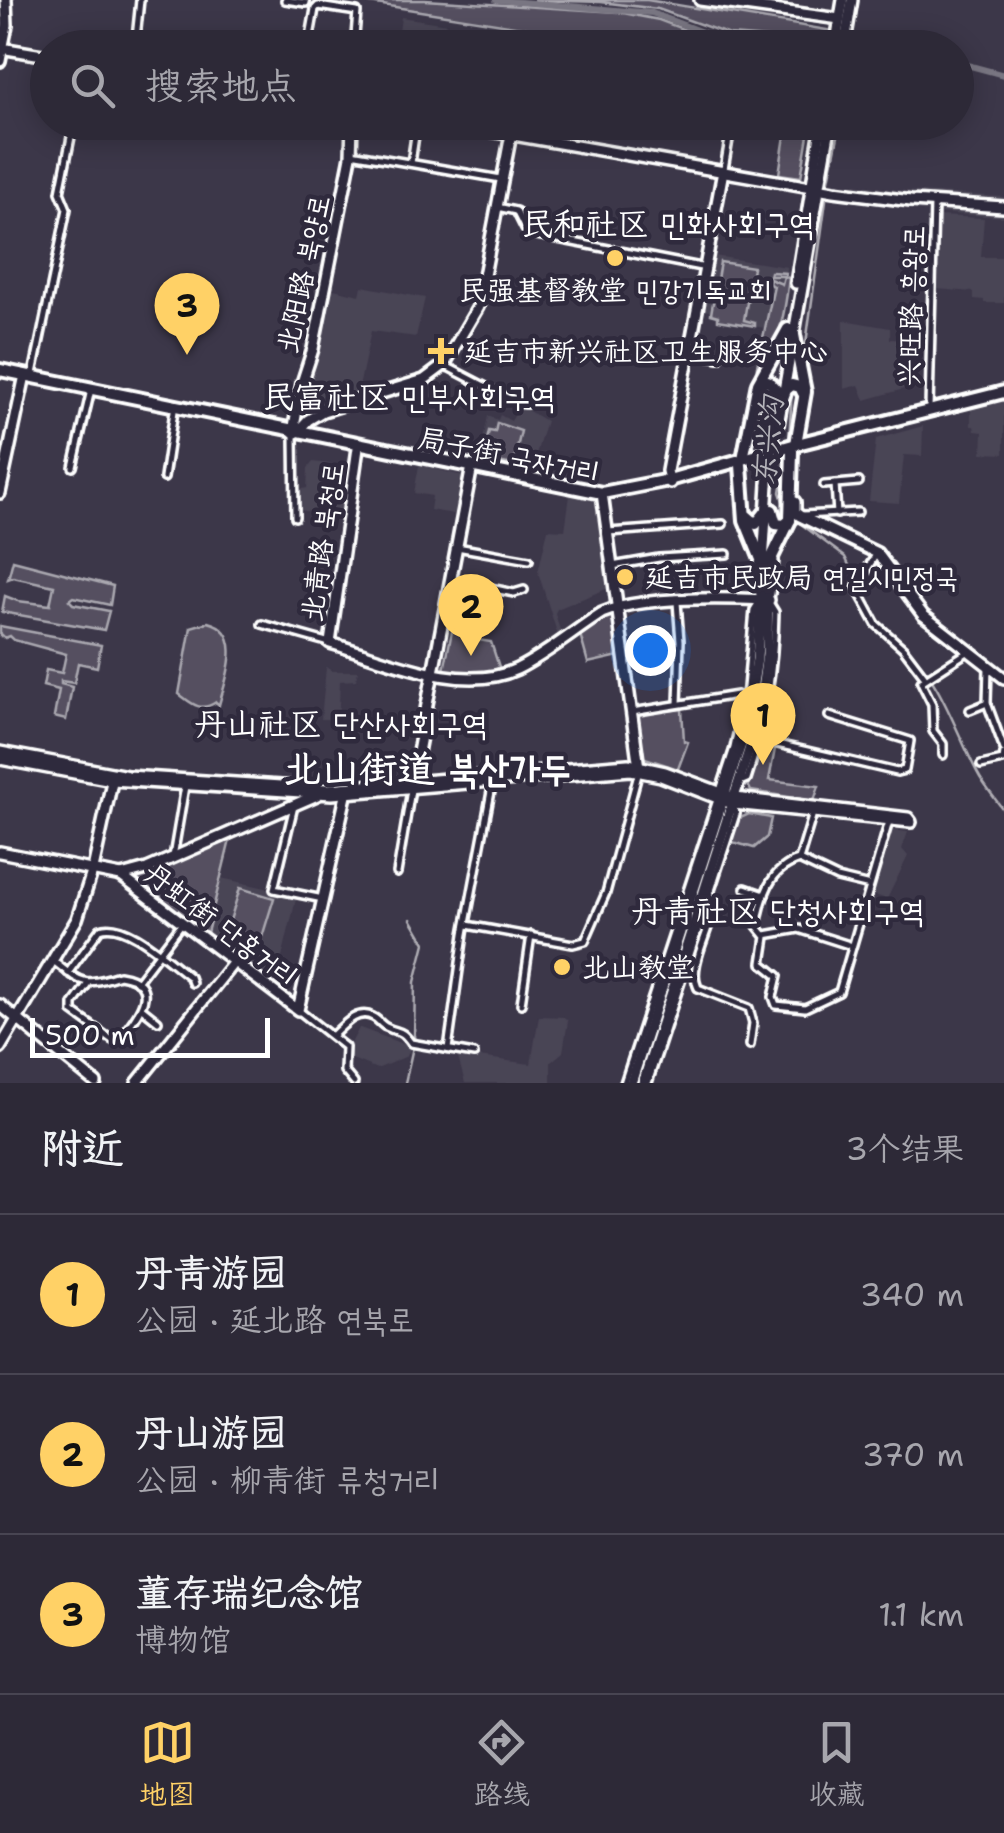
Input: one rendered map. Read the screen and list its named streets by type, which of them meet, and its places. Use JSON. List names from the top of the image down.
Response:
{
  "streets": {
    "main road": ["局子街 국자거리"],
    "street": [
      "北阳路 북양로",
      "兴旺路 흥왕로",
      "北青路 북청로",
      "丹虹街 단홍거리"
    ]
  },
  "crossings": [
    ["北阳路 북양로", "局子街 국자거리"],
    ["兴旺路 흥왕로", "局子街 국자거리"],
    ["局子街 국자거리", "北青路 북청로"]
  ],
  "districts": [
    "民和社区 민화사회구역",
    "民富社区 민부사회구역",
    "丹山社区 단산사회구역",
    "北山街道 북산가두",
    "丹青社区 단청사회구역"
  ],
  "water": ["东兴沟"],
  "places": {
    "other": ["民强基督教堂 민강기독교회", "延吉市民政局 연길시민정국", "北山教堂"],
    "health": ["延吉市新兴社区卫生服务中心"]
  },
  "scale_bar": "500 m",
  "page": {
    "search": "搜索地点",
    "pins": ["3", "2", "1"],
    "scale": "500 m",
    "heading": ["附近", "3个结果"],
    "list": [
      {
        "mark": "1",
        "name": "丹青游园",
        "note": "公园 · 延北路 연북로",
        "value": "340 m"
      },
      {
        "mark": "2",
        "name": "丹山游园",
        "note": "公园 · 柳青街 류청거리",
        "value": "370 m"
      },
      {
        "mark": "3",
        "name": "董存瑞纪念馆",
        "note": "博物馆",
        "value": "1.1 km"
      }
    ],
    "nav": ["地图", "路线", "收藏"]
  }
}
